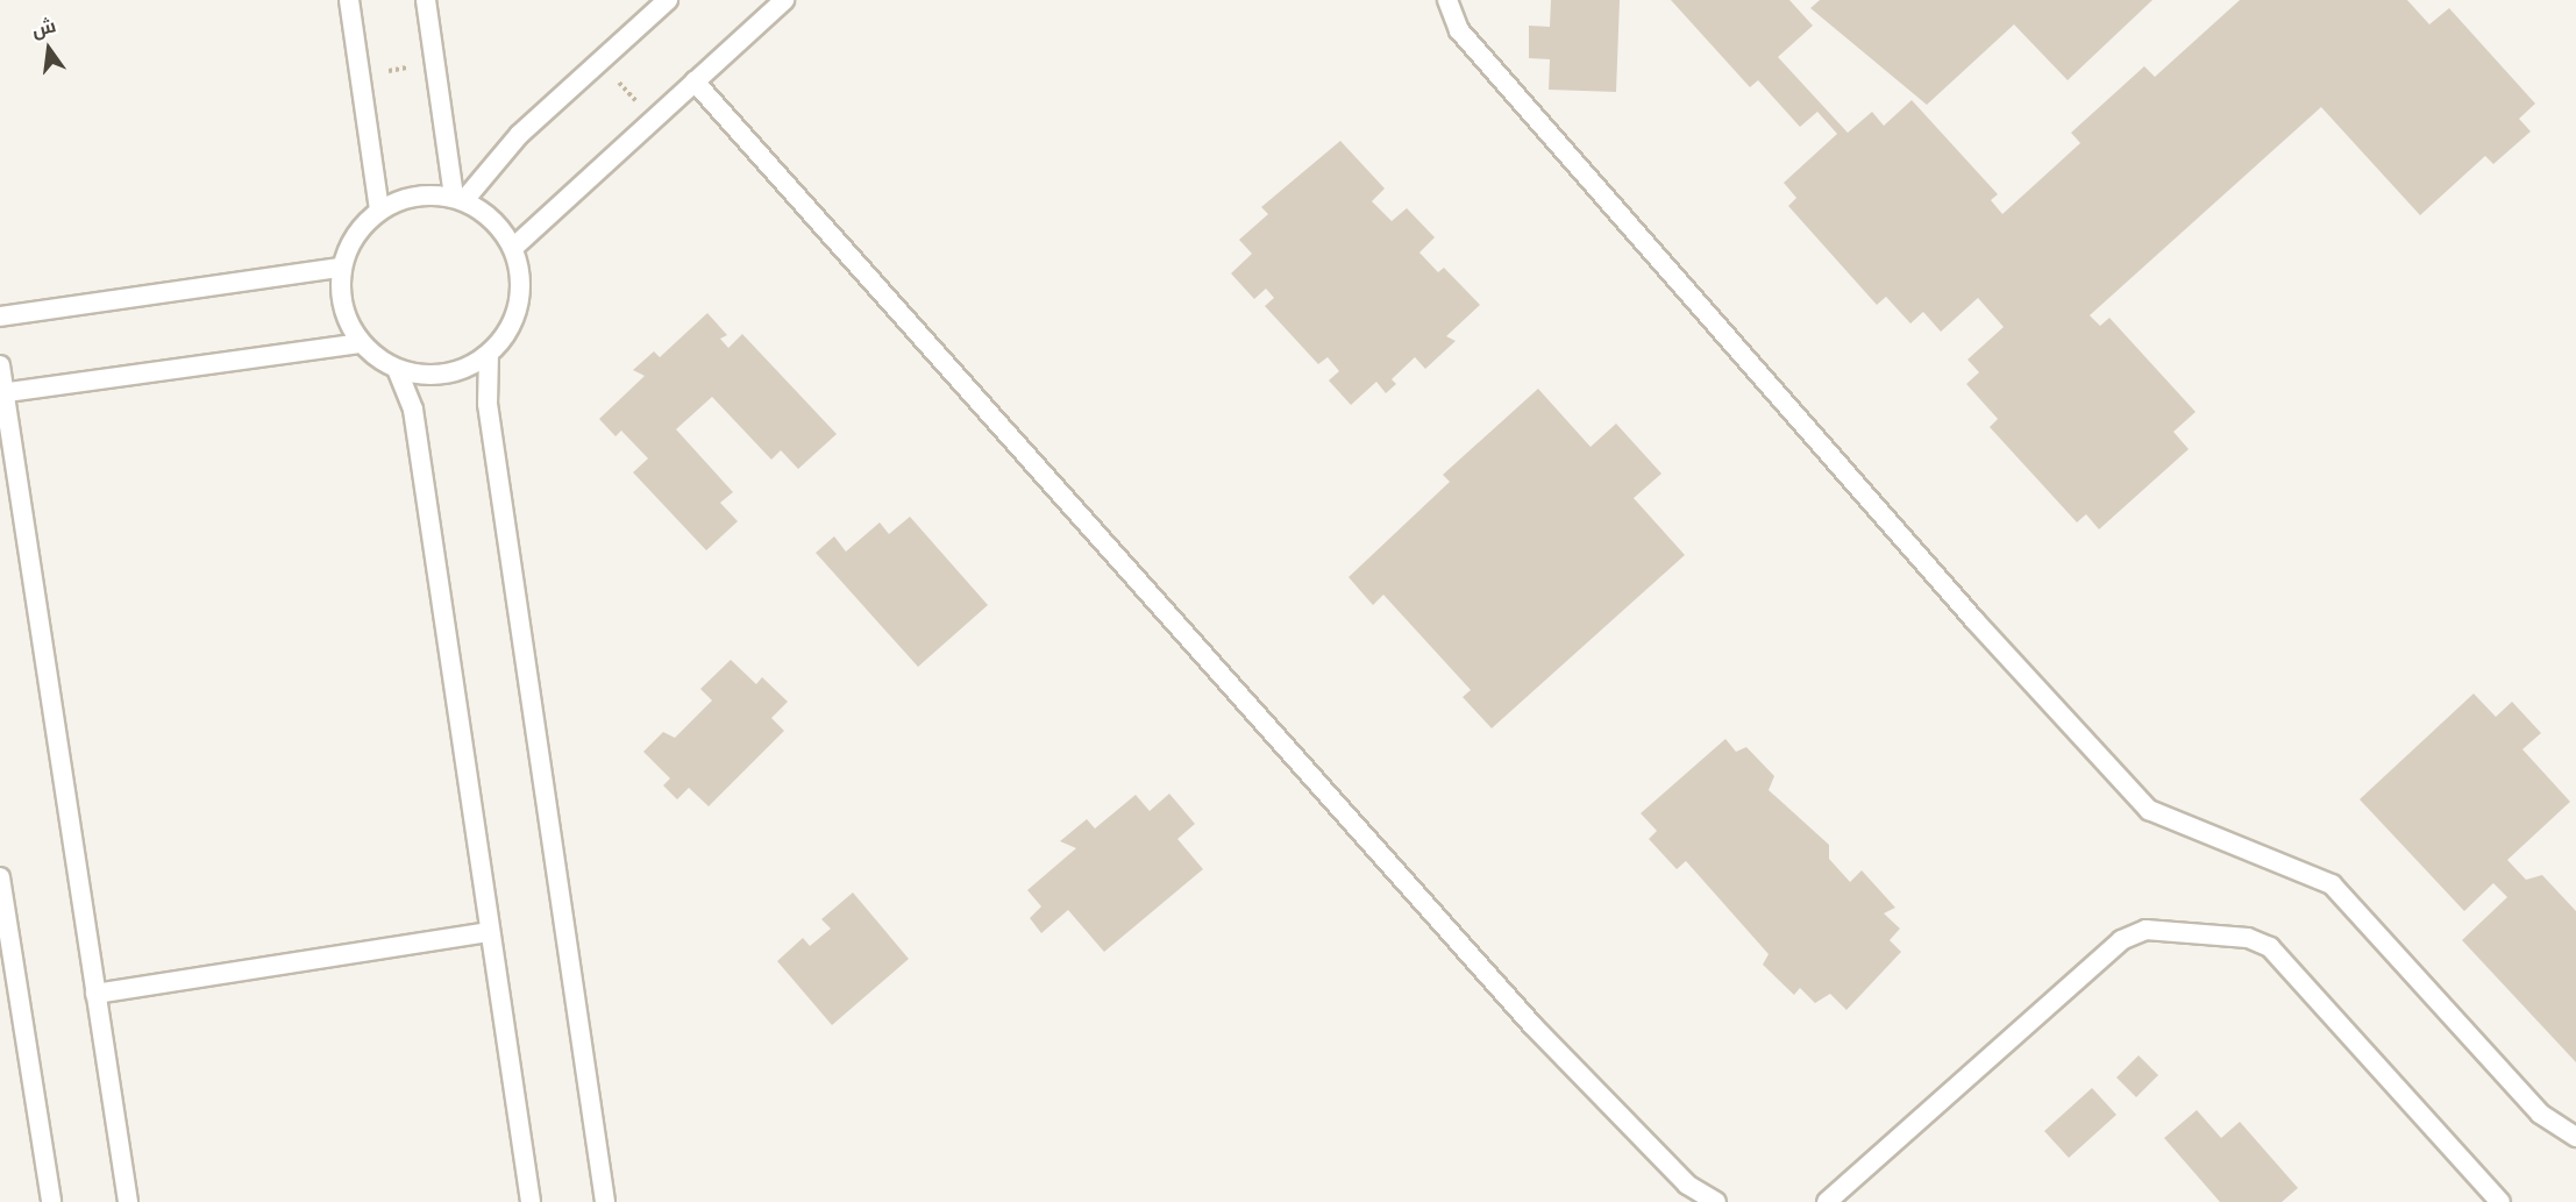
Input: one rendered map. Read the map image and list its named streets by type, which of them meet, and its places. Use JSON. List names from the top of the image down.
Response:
{
  "north": "top"
}
